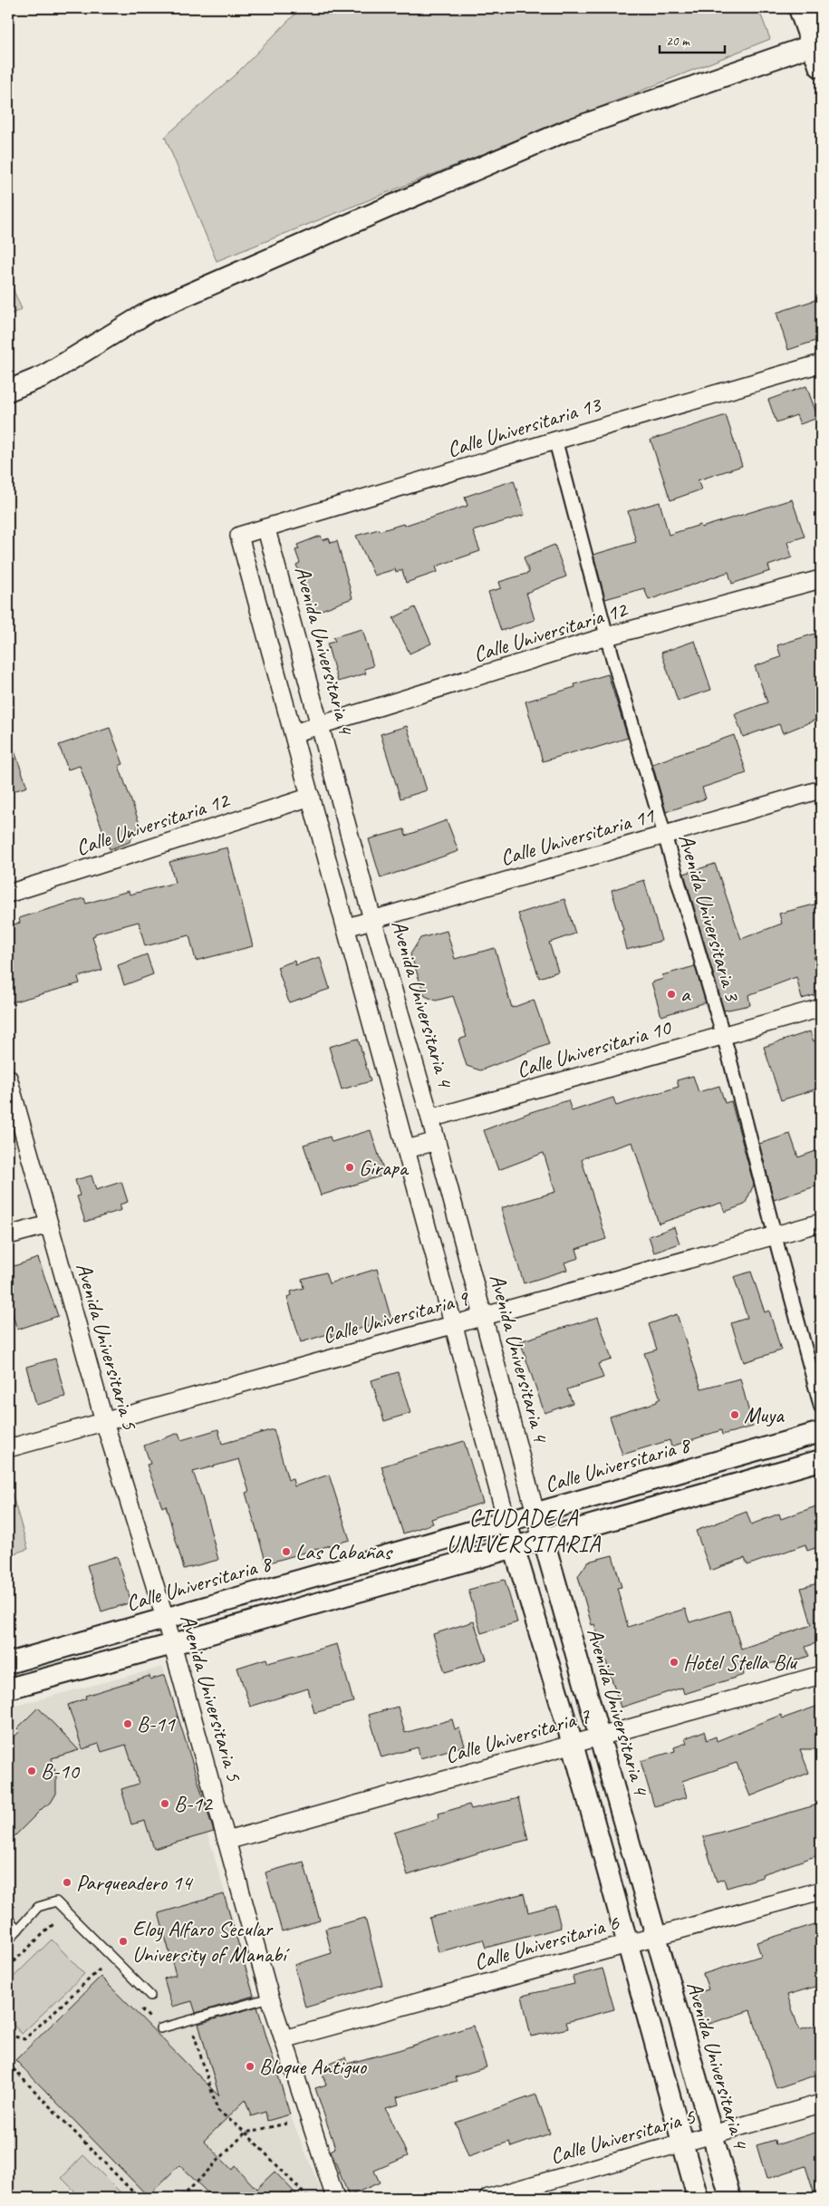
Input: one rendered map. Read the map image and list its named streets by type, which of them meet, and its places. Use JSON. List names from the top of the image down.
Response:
{
  "streets": {
    "street": [
      "Calle Universitaria 13",
      "Calle Universitaria 12",
      "Avenida Universitaria 4",
      "Calle Universitaria 11",
      "Avenida Universitaria 3",
      "Calle Universitaria 10",
      "Calle Universitaria 9",
      "Avenida Universitaria 5",
      "Calle Universitaria 8",
      "Calle Universitaria 7",
      "Calle Universitaria 6",
      "Calle Universitaria 5"
    ]
  },
  "crossings": [
    ["Calle Universitaria 13", "Calle Universitaria 12"],
    ["Calle Universitaria 13", "Avenida Universitaria 4"],
    ["Calle Universitaria 13", "Avenida Universitaria 3"],
    ["Calle Universitaria 12", "Avenida Universitaria 4"],
    ["Calle Universitaria 12", "Avenida Universitaria 3"],
    ["Avenida Universitaria 4", "Calle Universitaria 11"],
    ["Avenida Universitaria 4", "Calle Universitaria 10"],
    ["Avenida Universitaria 4", "Calle Universitaria 9"],
    ["Avenida Universitaria 4", "Calle Universitaria 8"],
    ["Avenida Universitaria 4", "Calle Universitaria 7"],
    ["Avenida Universitaria 4", "Calle Universitaria 6"],
    ["Avenida Universitaria 4", "Calle Universitaria 5"],
    ["Calle Universitaria 11", "Avenida Universitaria 3"],
    ["Avenida Universitaria 3", "Calle Universitaria 10"],
    ["Avenida Universitaria 3", "Calle Universitaria 9"],
    ["Calle Universitaria 9", "Avenida Universitaria 5"],
    ["Avenida Universitaria 5", "Calle Universitaria 8"],
    ["Avenida Universitaria 5", "Calle Universitaria 7"],
    ["Avenida Universitaria 5", "Calle Universitaria 6"]
  ],
  "districts": ["CIUDADELA UNIVERSITARIA"],
  "places": [
    "a",
    "Girapa",
    "Muya",
    "Las Cabañas",
    "Hotel Stella Blu",
    "B-11",
    "B-10",
    "B-12",
    "Parqueadero 14",
    "Eloy Alfaro Secular University of Manabí",
    "Bloque Antiguo"
  ],
  "scale_bar": "20 m"
}
